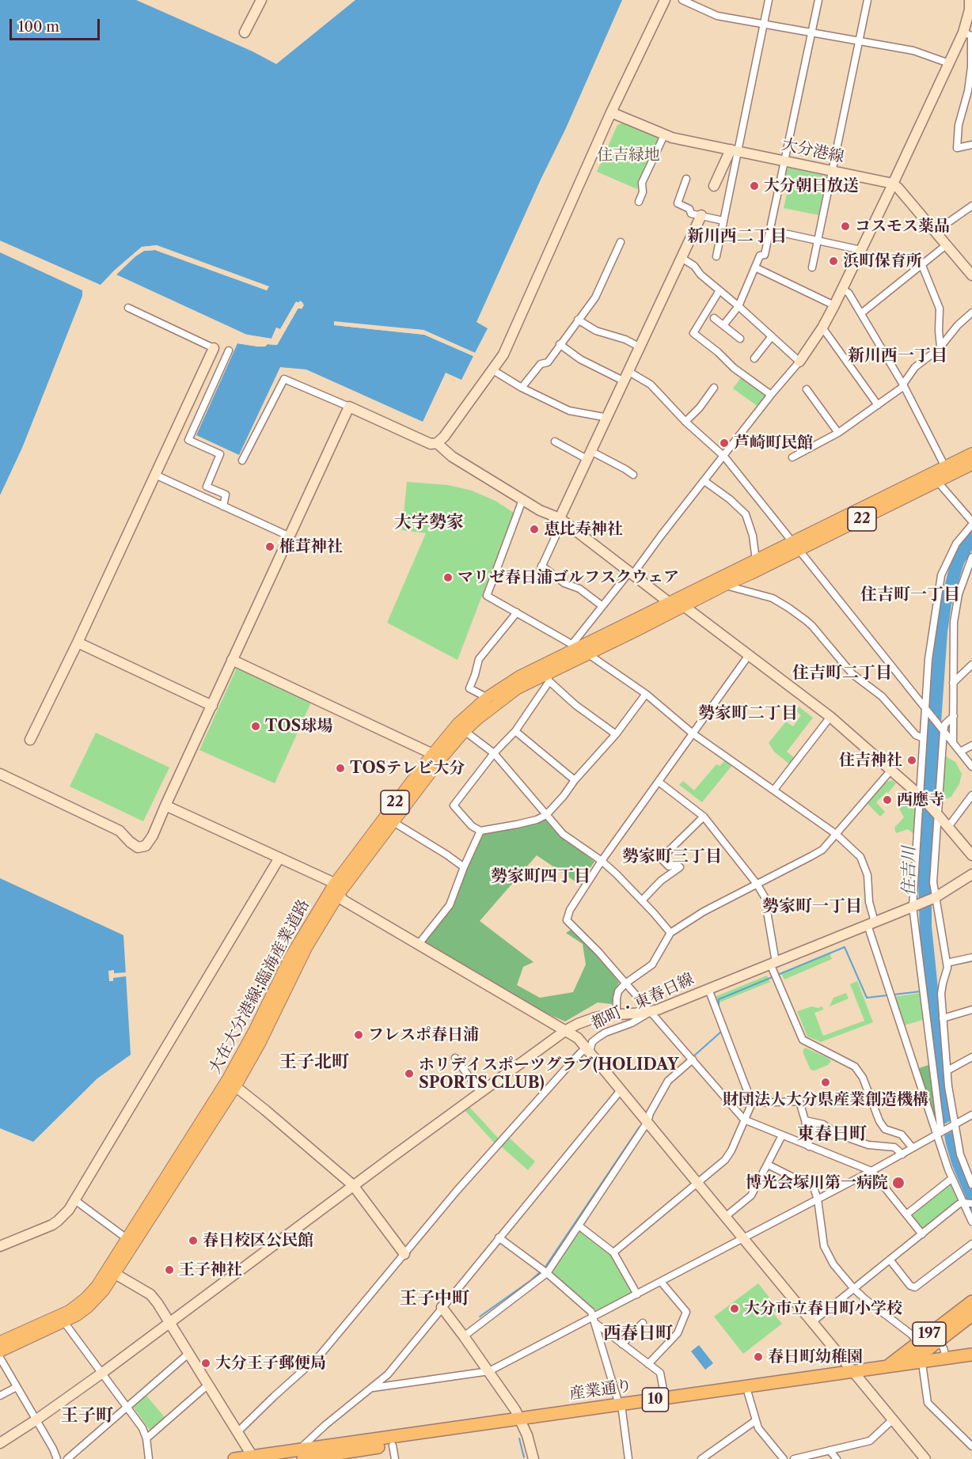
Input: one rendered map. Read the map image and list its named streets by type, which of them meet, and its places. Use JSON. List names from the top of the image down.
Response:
{
  "streets": {
    "highway": ["197", "産業通り", "10"],
    "main road": ["22", "大在大分港線;臨海産業道路"],
    "street": ["大分港線", "都町・東春日線"]
  },
  "crossings": [
    ["197", "産業通り"]
  ],
  "districts": [
    "新川西二丁目",
    "新川西一丁目",
    "大字勢家",
    "住吉町一丁目",
    "住吉町二丁目",
    "勢家町二丁目",
    "勢家町三丁目",
    "勢家町四丁目",
    "勢家町一丁目",
    "王子北町",
    "東春日町",
    "王子中町",
    "西春日町",
    "王子町"
  ],
  "water": ["住吉川"],
  "parks": ["住吉緑地"],
  "places": [
    "大分朝日放送",
    "コスモス薬品",
    "浜町保育所",
    "芦崎町民館",
    "恵比寿神社",
    "椎茸神社",
    "マリゼ春日浦ゴルフスクウェア",
    "TOS球場",
    "住吉神社",
    "TOSテレビ大分",
    "西應寺",
    "フレスポ春日浦",
    "ホリデイスポーツグラブ(HOLIDAY SPORTS CLUB)",
    "財団法人大分県産業創造機構",
    "博光会塚川第一病院",
    "春日校区公民館",
    "王子神社",
    "大分市立春日町小学校",
    "春日町幼稚園",
    "大分王子郵便局"
  ],
  "scale_bar": "100 m"
}
